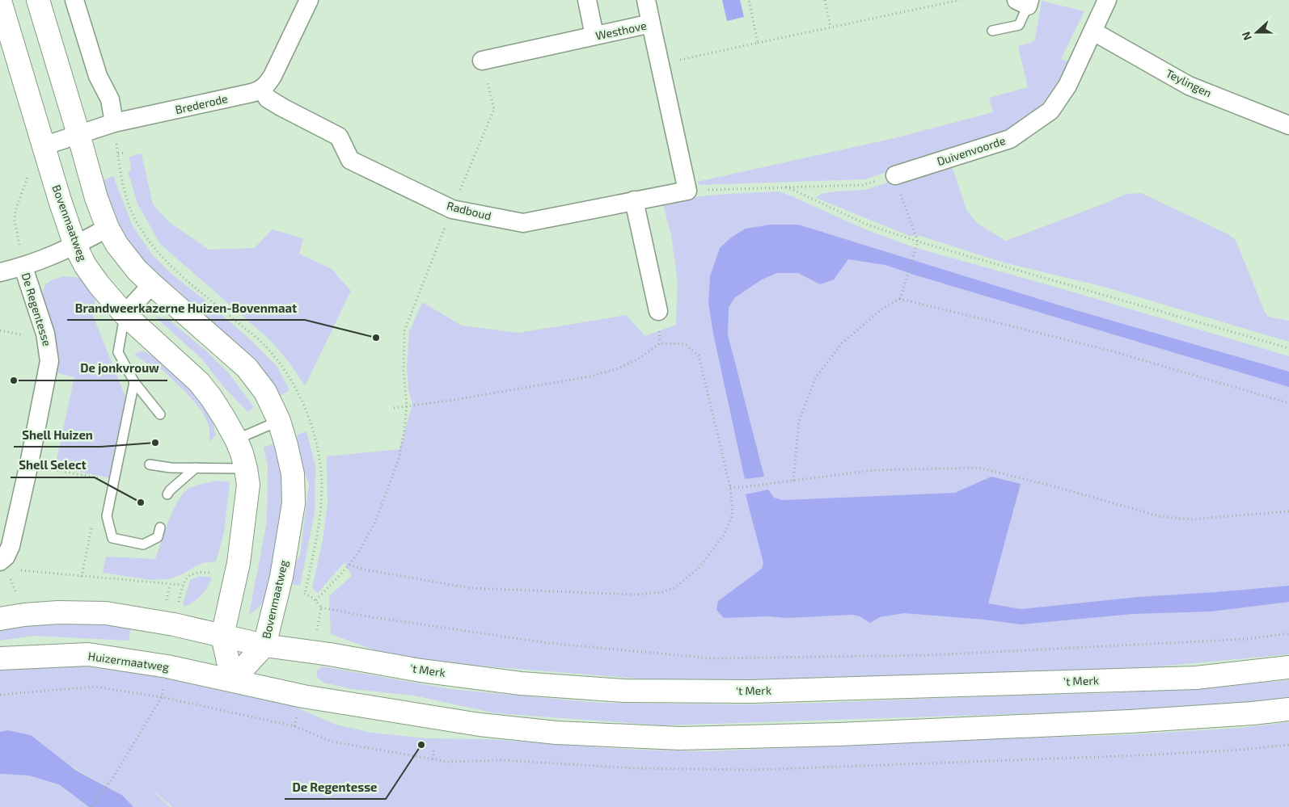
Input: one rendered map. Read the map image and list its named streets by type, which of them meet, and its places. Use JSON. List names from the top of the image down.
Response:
{
  "streets": {
    "main road": ["Bovenmaatweg", "Huizermaatweg", "'t Merk"],
    "street": [
      "Westhove",
      "Teylingen",
      "Brederode",
      "Duivenvoorde",
      "Radboud",
      "De Regentesse"
    ]
  },
  "crossings": [
    ["Westhove", "Radboud"],
    ["Teylingen", "Duivenvoorde"],
    ["Brederode", "Radboud"],
    ["Brederode", "Bovenmaatweg"],
    ["Bovenmaatweg", "De Regentesse"],
    ["Bovenmaatweg", "Huizermaatweg"],
    ["Bovenmaatweg", "'t Merk"]
  ],
  "places": [
    "Brandweerkazerne Huizen-Bovenmaat",
    "De jonkvrouw",
    "Shell Huizen",
    "Shell Select",
    "De Regentesse"
  ],
  "north": "left"
}
